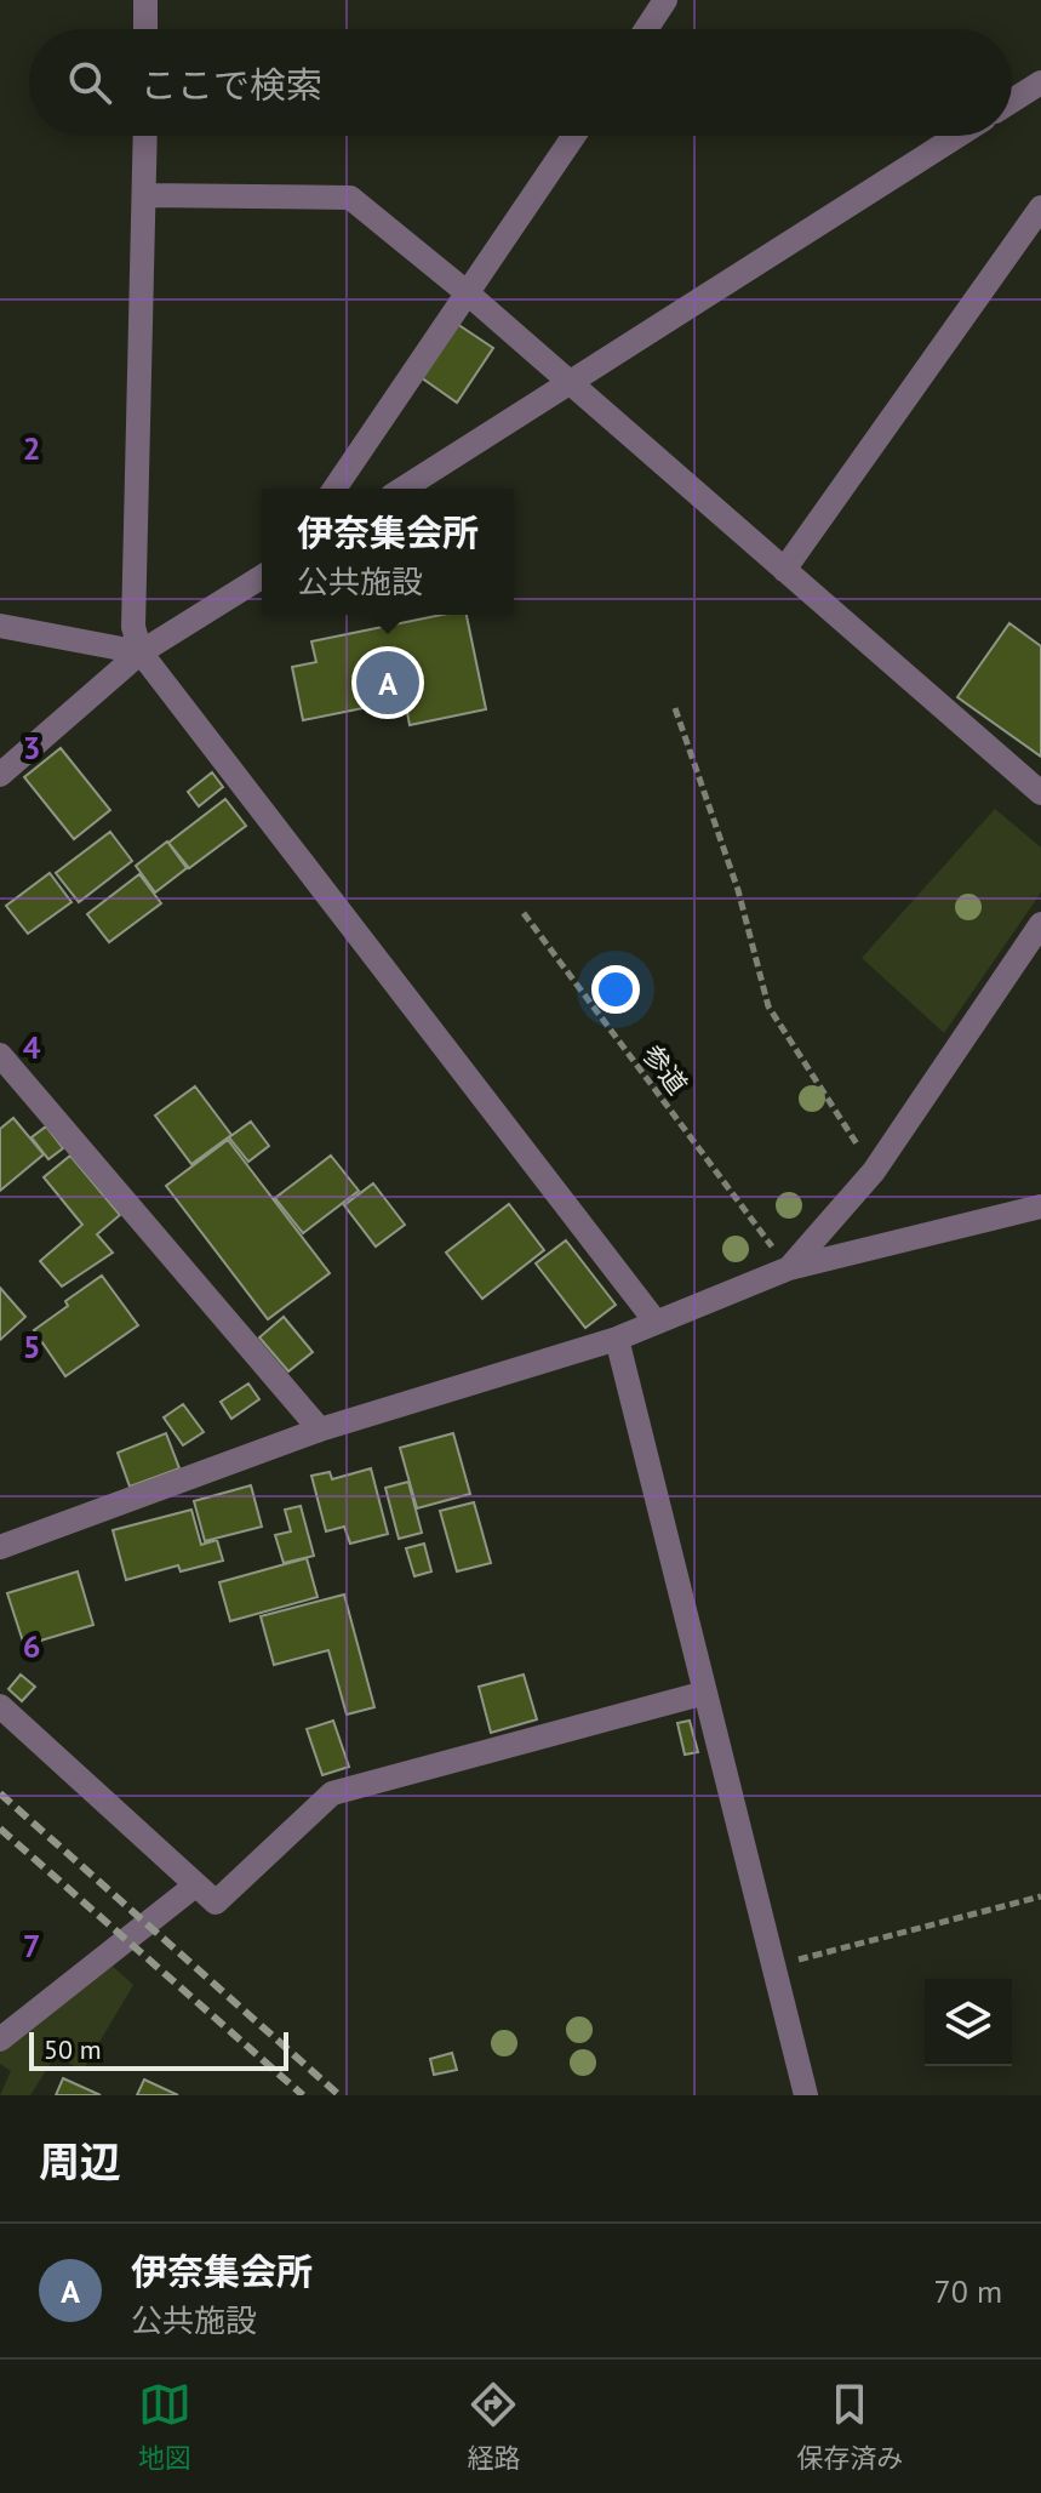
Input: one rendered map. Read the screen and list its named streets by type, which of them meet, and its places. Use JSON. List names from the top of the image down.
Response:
{
  "streets": {
    "path": ["参道"]
  },
  "scale_bar": "50 m",
  "page": {
    "search": "ここで検索",
    "popup": ["伊奈集会所", "公共施設"],
    "pins": "A",
    "scale": "50 m",
    "heading": "周辺",
    "list": [
      {
        "mark": "A",
        "name": "伊奈集会所",
        "note": "公共施設",
        "value": "70 m"
      }
    ],
    "nav": ["地図", "経路", "保存済み"]
  },
  "grid": {
    "rows": [
      "2",
      "3",
      "4",
      "5",
      "6",
      "7"
    ]
  }
}
